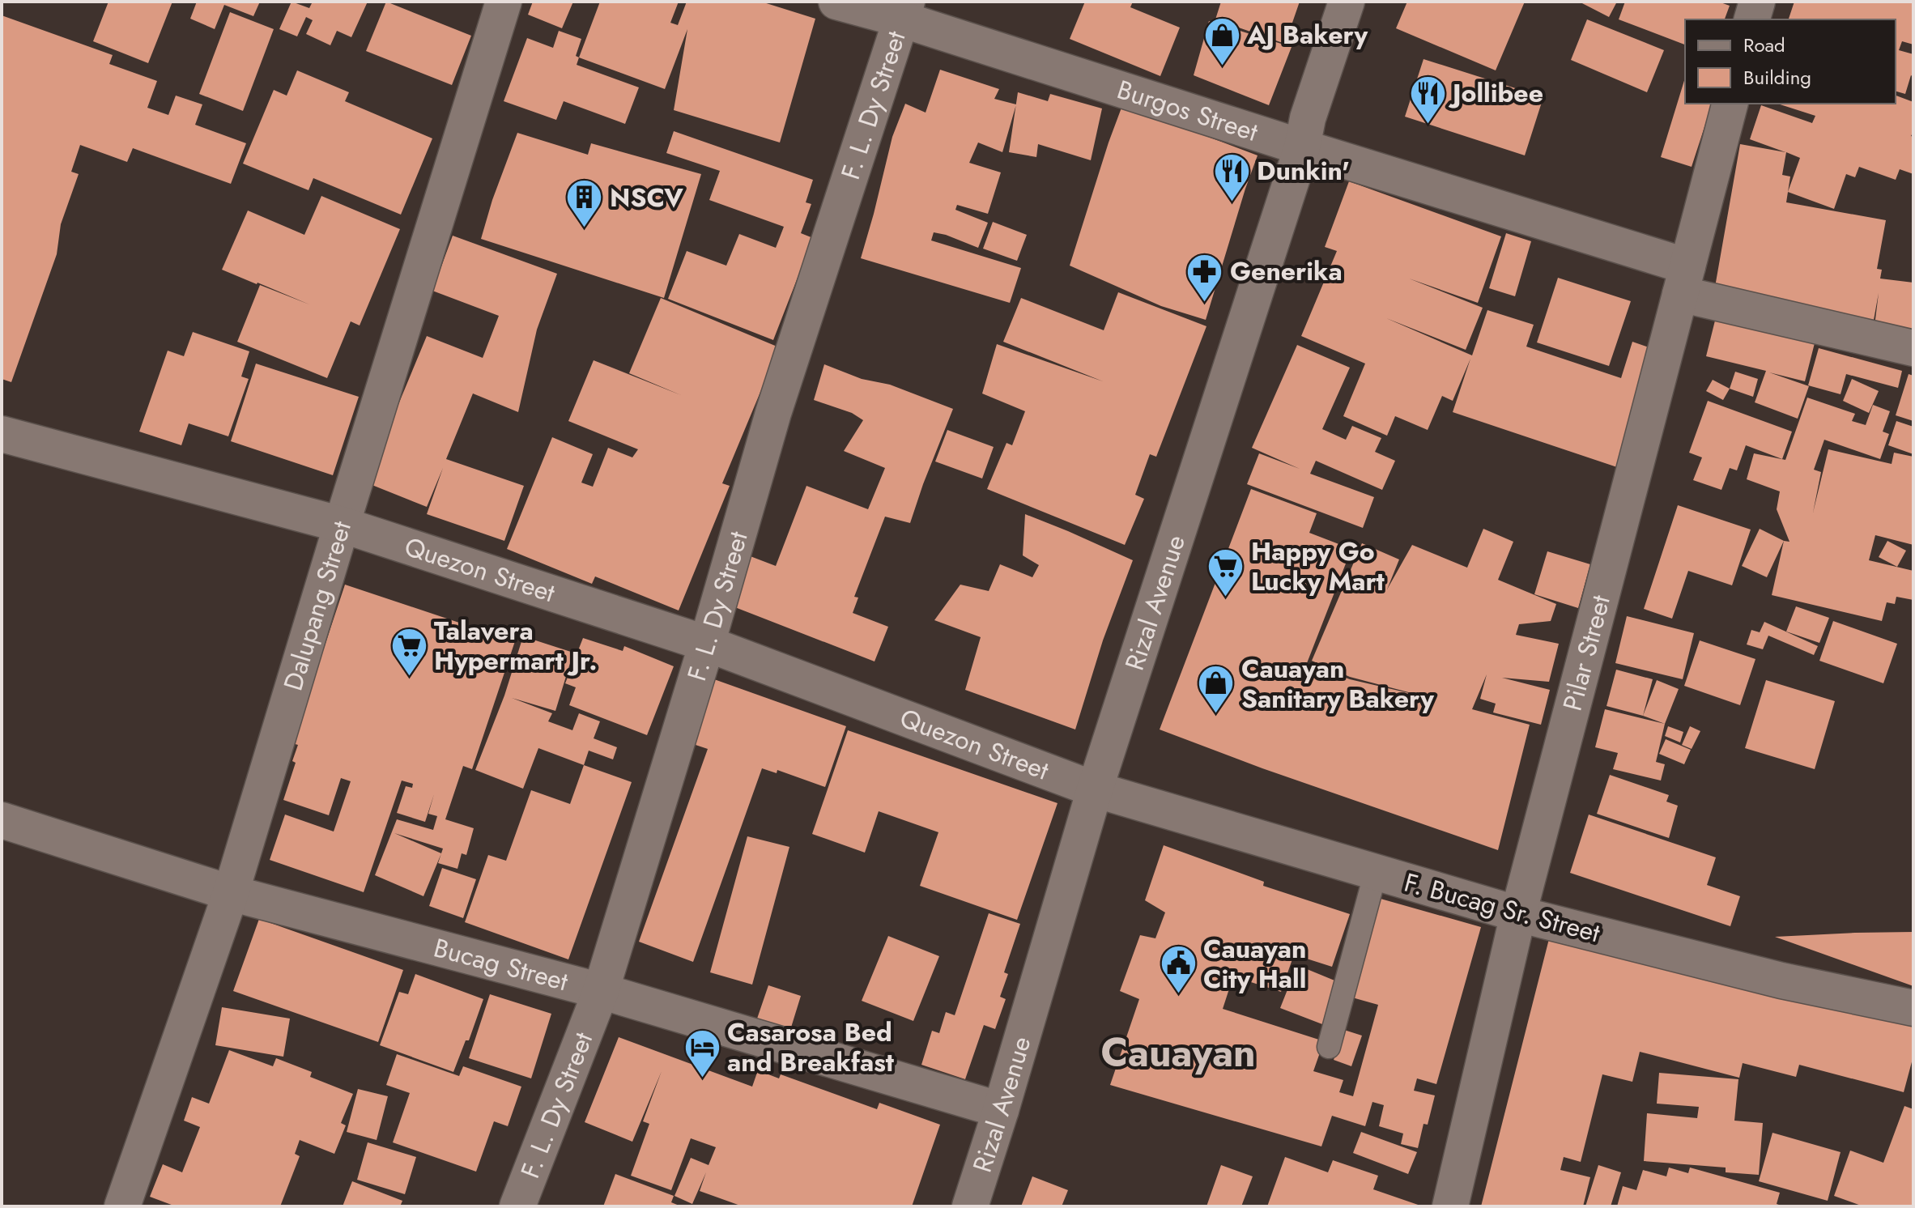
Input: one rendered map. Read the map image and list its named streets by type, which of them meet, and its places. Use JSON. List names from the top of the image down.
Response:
{
  "streets": {
    "street": [
      "F. L. Dy Street",
      "Burgos Street",
      "Quezon Street",
      "Rizal Avenue",
      "Dalupang Street",
      "Pilar Street",
      "F. Bucag Sr. Street",
      "Bucag Street"
    ]
  },
  "crossings": [
    ["F. L. Dy Street", "Burgos Street"],
    ["F. L. Dy Street", "Quezon Street"],
    ["F. L. Dy Street", "Bucag Street"],
    ["Burgos Street", "Rizal Avenue"],
    ["Burgos Street", "Pilar Street"],
    ["Quezon Street", "Rizal Avenue"],
    ["Quezon Street", "Dalupang Street"],
    ["Quezon Street", "F. Bucag Sr. Street"],
    ["Rizal Avenue", "F. Bucag Sr. Street"],
    ["Rizal Avenue", "Bucag Street"],
    ["Dalupang Street", "Bucag Street"],
    ["Pilar Street", "F. Bucag Sr. Street"]
  ],
  "districts": ["Cauayan"],
  "places": {
    "shop": ["AJ Bakery", "Cauayan Sanitary Bakery"],
    "restaurant": ["Jollibee", "Dunkin'"],
    "building": ["NSCV"],
    "pharmacy": ["Generika"],
    "supermarket": ["Happy Go Lucky Mart", "Talavera Hypermart Jr."],
    "public building": ["Cauayan City Hall"],
    "hotel": ["Casarosa Bed and Breakfast"]
  },
  "legend": ["Road", "Building"]
}
